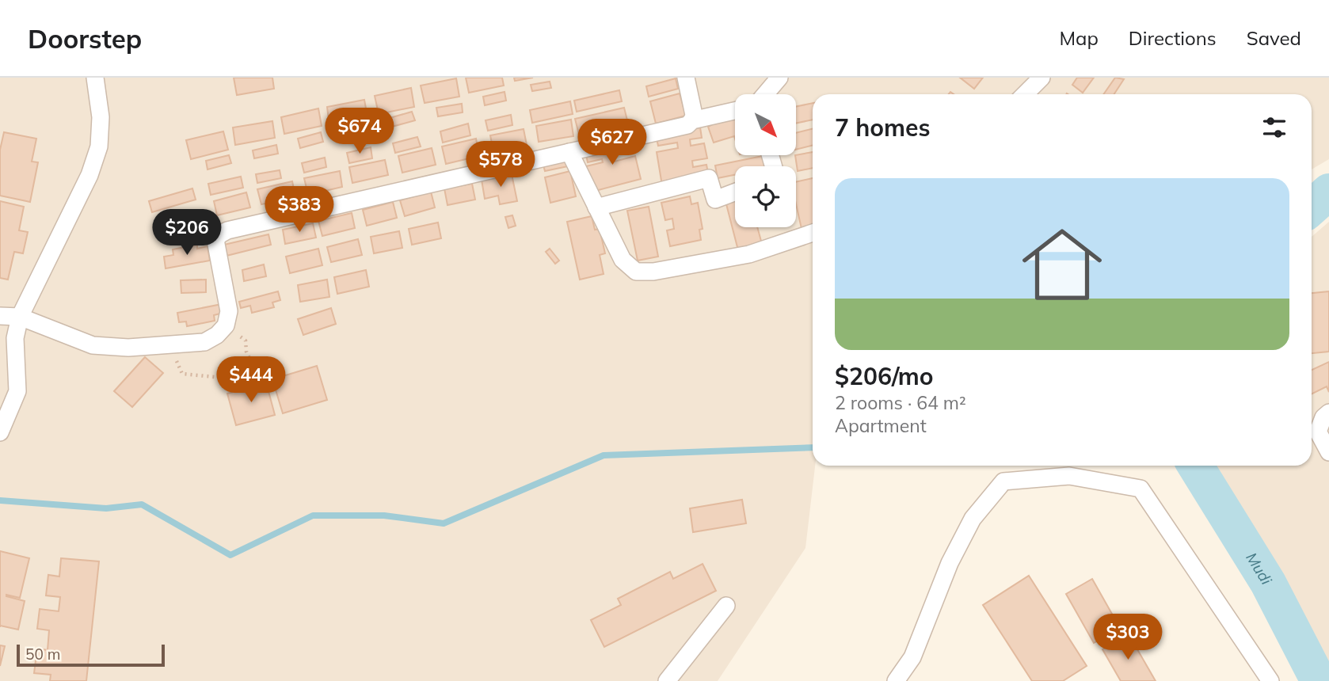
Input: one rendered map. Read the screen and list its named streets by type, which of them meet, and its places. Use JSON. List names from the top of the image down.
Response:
{
  "water": ["Mudi"],
  "scale_bar": "50 m",
  "north": "bottom right",
  "page": {
    "header": "Doorstep",
    "nav": ["Map", "Directions", "Saved"],
    "heading": "7 homes",
    "price": [
      "$674",
      "$627",
      "$578",
      "$383",
      "$206",
      "$444",
      "$303"
    ],
    "list": [
      {
        "name": "$206/mo",
        "note": "2 rooms · 64 m² · Apartment"
      }
    ],
    "scale": "50 m"
  }
}
